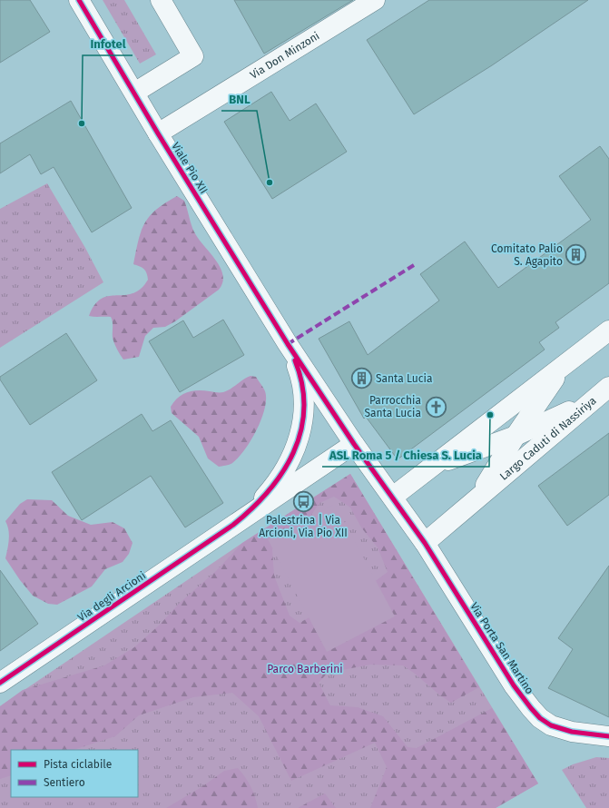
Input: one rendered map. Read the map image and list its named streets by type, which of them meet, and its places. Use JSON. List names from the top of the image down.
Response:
{
  "streets": {
    "street": [
      "Via Don Minzoni",
      "Viale Pio XII",
      "Largo Caduti di Nassiriya",
      "Via degli Arcioni",
      "Via Porta San Martino"
    ]
  },
  "crossings": [
    ["Via Don Minzoni", "Viale Pio XII"],
    ["Viale Pio XII", "Largo Caduti di Nassiriya"],
    ["Viale Pio XII", "Via degli Arcioni"],
    ["Viale Pio XII", "Via Porta San Martino"],
    ["Largo Caduti di Nassiriya", "Via Porta San Martino"]
  ],
  "parks": ["Parco Barberini"],
  "places": {
    "other": ["Infotel", "BNL", "ASL Roma 5 / Chiesa S. Lucia"],
    "building": ["Comitato Palio S. Agapito", "Santa Lucia"],
    "church": ["Parrocchia Santa Lucia"],
    "bus stop": ["Palestrina | Via Arcioni, Via Pio XII"]
  },
  "legend": ["Pista ciclabile", "Sentiero"]
}
